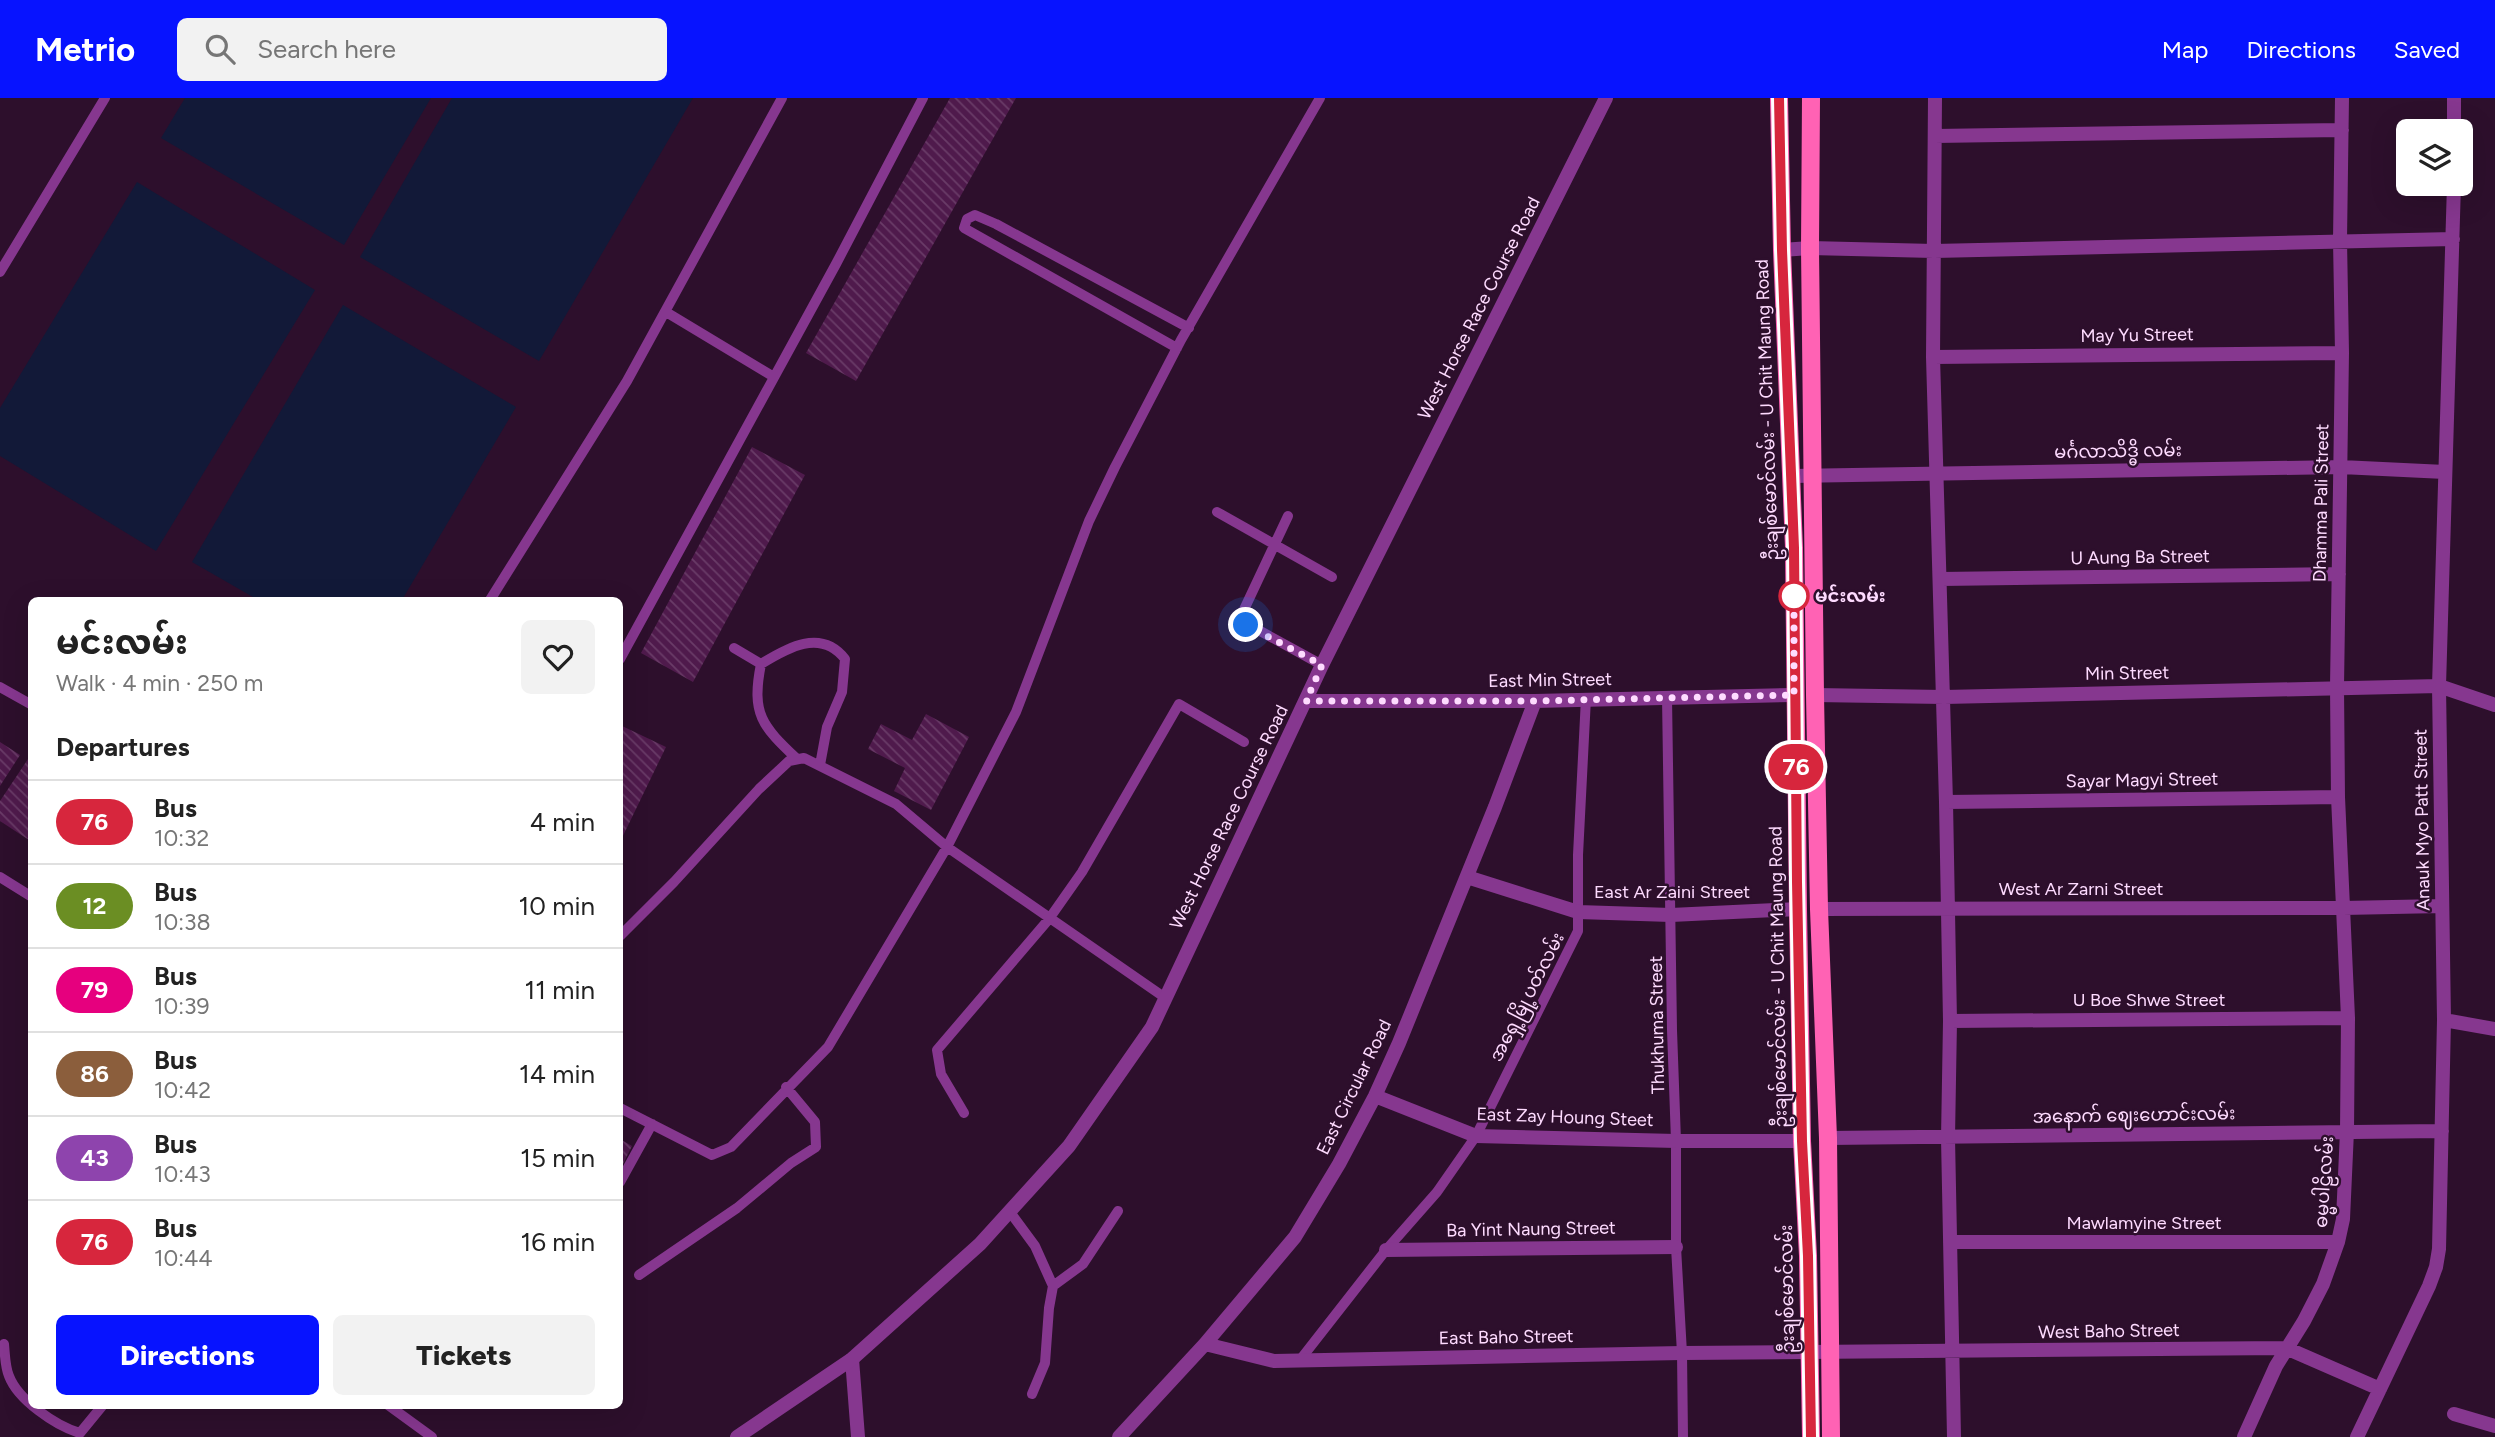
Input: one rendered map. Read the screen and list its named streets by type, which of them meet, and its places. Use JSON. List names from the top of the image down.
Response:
{
  "streets": {
    "main road": ["ဦးချစ်မောင်လမ်း - U Chit Maung Road", "ဦးချစ်မောင်လမ်း"],
    "street": [
      "West Horse Race Course Road",
      "May Yu Street",
      "မင်္ဂလာသိဒ္ဓိ လမ်း",
      "Dhamma Pali Street",
      "U Aung Ba Street",
      "Min Street",
      "East Min Street",
      "Sayar Magyi Street",
      "Anauk Myo Patt Street",
      "West Ar Zarni Street",
      "East Ar Zaini Street",
      "U Boe Shwe Street",
      "East Circular Road",
      "အနောက် ဈေးဟောင်းလမ်း",
      "East Zay Houng Steet",
      "ဓမ္မပါဠိလမ်း",
      "Mawlamyine Street",
      "Ba Yint Naung Street",
      "West Baho Street",
      "East Baho Street"
    ],
    "lane": ["အရှေ့မြို့ပတ်လမ်း", "Thukhuma Street"]
  },
  "crossings": [
    ["West Horse Race Course Road", "East Min Street"],
    ["May Yu Street", "Dhamma Pali Street"],
    ["ဦးချစ်မောင်လမ်း - U Chit Maung Road", "မင်္ဂလာသိဒ္ဓိ လမ်း"],
    ["ဦးချစ်မောင်လမ်း - U Chit Maung Road", "East Min Street"],
    ["ဦးချစ်မောင်လမ်း - U Chit Maung Road", "East Ar Zaini Street"],
    ["ဦးချစ်မောင်လမ်း - U Chit Maung Road", "East Zay Houng Steet"],
    ["ဦးချစ်မောင်လမ်း - U Chit Maung Road", "ဦးချစ်မောင်လမ်း"],
    ["မင်္ဂလာသိဒ္ဓိ လမ်း", "Dhamma Pali Street"],
    ["မင်္ဂလာသိဒ္ဓိ လမ်း", "Anauk Myo Patt Street"],
    ["Dhamma Pali Street", "U Aung Ba Street"],
    ["Dhamma Pali Street", "Min Street"],
    ["Dhamma Pali Street", "Sayar Magyi Street"],
    ["Dhamma Pali Street", "West Ar Zarni Street"],
    ["Dhamma Pali Street", "ဓမ္မပါဠိလမ်း"],
    ["Min Street", "Anauk Myo Patt Street"],
    ["East Min Street", "အရှေ့မြို့ပတ်လမ်း"],
    ["East Min Street", "Thukhuma Street"],
    ["East Min Street", "East Circular Road"],
    ["Anauk Myo Patt Street", "West Ar Zarni Street"],
    ["Anauk Myo Patt Street", "အနောက် ဈေးဟောင်းလမ်း"],
    ["Anauk Myo Patt Street", "West Baho Street"],
    ["West Ar Zarni Street", "ဓမ္မပါဠိလမ်း"],
    ["East Ar Zaini Street", "အရှေ့မြို့ပတ်လမ်း"],
    ["East Ar Zaini Street", "Thukhuma Street"],
    ["East Ar Zaini Street", "East Circular Road"],
    ["အရှေ့မြို့ပတ်လမ်း", "East Zay Houng Steet"],
    ["အရှေ့မြို့ပတ်လမ်း", "Ba Yint Naung Street"],
    ["အရှေ့မြို့ပတ်လမ်း", "East Baho Street"],
    ["U Boe Shwe Street", "ဓမ္မပါဠိလမ်း"],
    ["Thukhuma Street", "East Zay Houng Steet"],
    ["Thukhuma Street", "Ba Yint Naung Street"],
    ["Thukhuma Street", "East Baho Street"],
    ["East Circular Road", "East Zay Houng Steet"],
    ["East Circular Road", "East Baho Street"],
    ["အနောက် ဈေးဟောင်းလမ်း", "ဓမ္မပါဠိလမ်း"],
    ["East Zay Houng Steet", "ဦးချစ်မောင်လမ်း"],
    ["ဓမ္မပါဠိလမ်း", "Mawlamyine Street"],
    ["ဓမ္မပါဠိလမ်း", "West Baho Street"],
    ["ဦးချစ်မောင်လမ်း", "East Baho Street"],
    ["West Baho Street", "East Baho Street"]
  ],
  "places": ["မင်းလမ်း"],
  "lines": ["bus line 76"],
  "page": {
    "header": "Metrio",
    "search": "Search here",
    "nav": ["Map", "Directions", "Saved"],
    "on_map": "76",
    "heading": [
      ["မင်းလမ်း", "Walk · 4 min · 250 m"],
      "Departures"
    ],
    "list": [
      {
        "mark": "76",
        "name": "Bus",
        "note": "10:32",
        "value": "4 min"
      },
      {
        "mark": "12",
        "name": "Bus",
        "note": "10:38",
        "value": "10 min"
      },
      {
        "mark": "79",
        "name": "Bus",
        "note": "10:39",
        "value": "11 min"
      },
      {
        "mark": "86",
        "name": "Bus",
        "note": "10:42",
        "value": "14 min"
      },
      {
        "mark": "43",
        "name": "Bus",
        "note": "10:43",
        "value": "15 min"
      },
      {
        "mark": "76",
        "name": "Bus",
        "note": "10:44",
        "value": "16 min"
      }
    ],
    "buttons": ["Directions", "Tickets"]
  }
}
